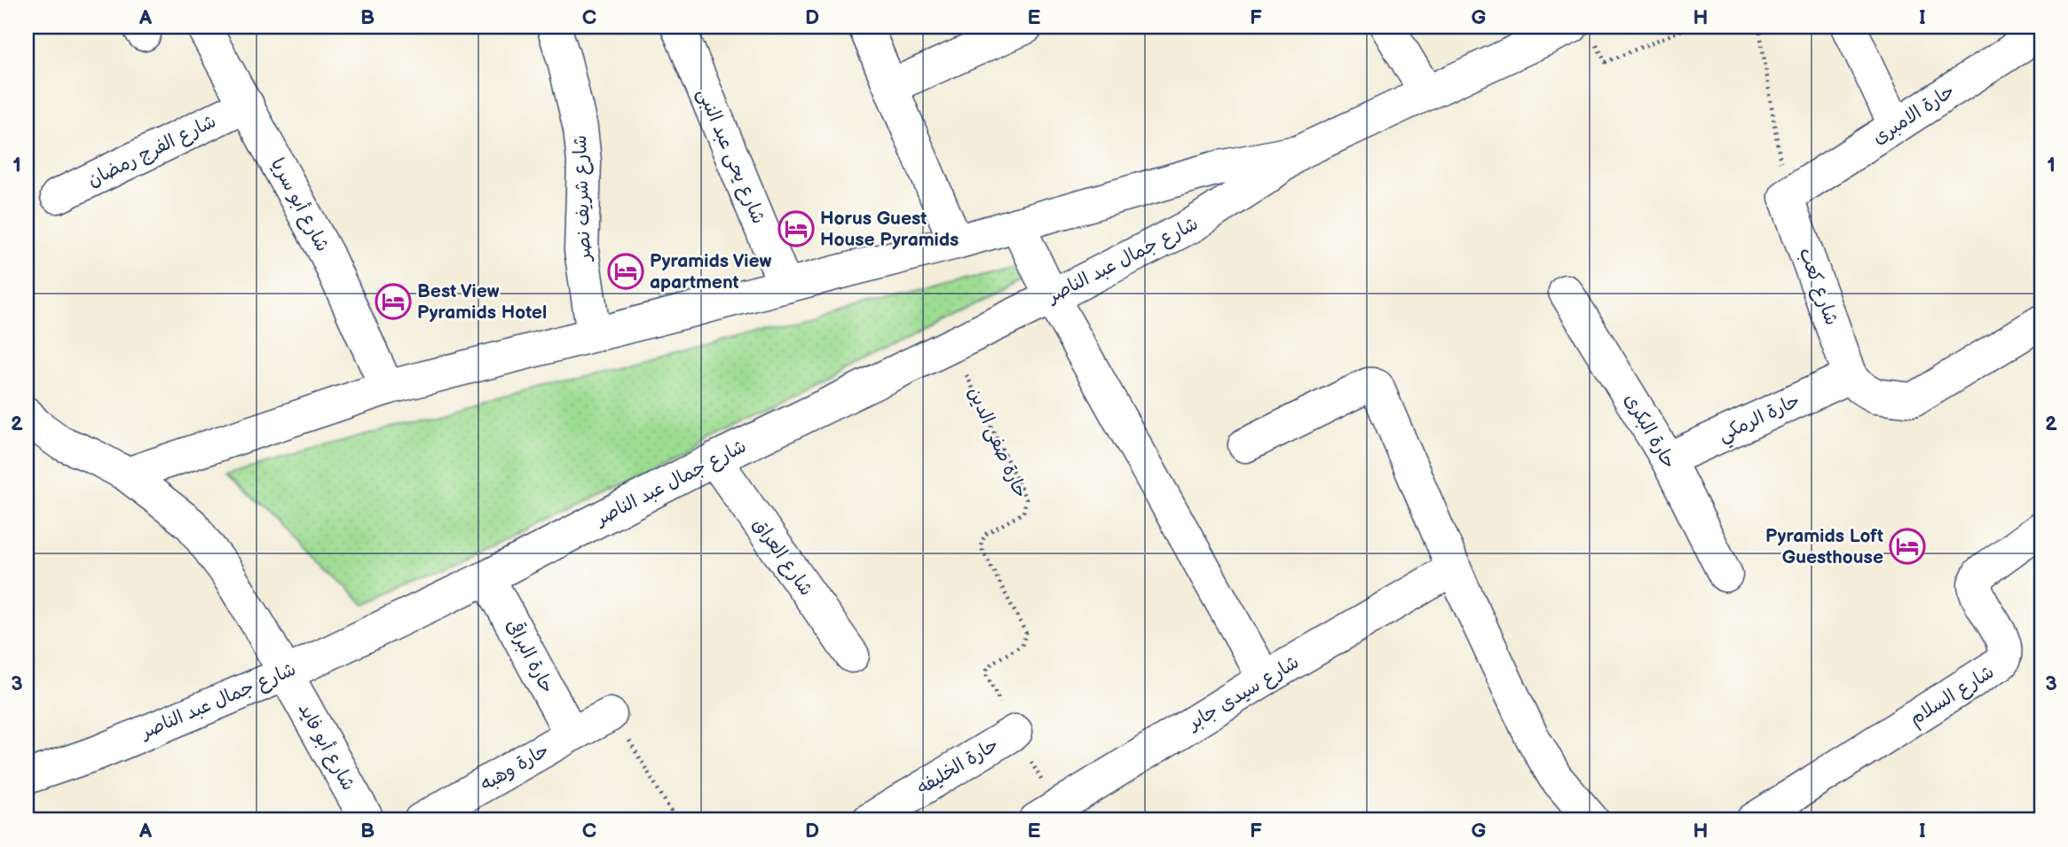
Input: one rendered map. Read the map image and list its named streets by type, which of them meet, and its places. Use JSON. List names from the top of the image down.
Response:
{
  "streets": {
    "street": [
      "حارة الامبرى",
      "شارع الفرج رمضان",
      "شارع يحى عبد النبى",
      "شارع شريف نصر",
      "شارع أبو سريا",
      "شارع جمال عبد الناصر",
      "شارع كعب",
      "حارة الرمكي",
      "حارة البكرى",
      "شارع العراق",
      "حارة البراقى",
      "شارع سيدى جابر",
      "شارع السلام",
      "شارع أبو فايد",
      "حارة الخليفه",
      "حارة وهبه"
    ],
    "path": ["حارة صفى الدين"]
  },
  "crossings": [
    ["حارة الامبرى", "شارع كعب"],
    ["شارع الفرج رمضان", "شارع أبو سريا"],
    ["شارع يحى عبد النبى", "شارع جمال عبد الناصر"],
    ["شارع شريف نصر", "شارع جمال عبد الناصر"],
    ["شارع أبو سريا", "شارع جمال عبد الناصر"],
    ["شارع جمال عبد الناصر", "حارة صفى الدين"],
    ["شارع جمال عبد الناصر", "شارع العراق"],
    ["شارع جمال عبد الناصر", "حارة البراقى"],
    ["شارع جمال عبد الناصر", "شارع أبو فايد"],
    ["شارع كعب", "حارة الرمكي"],
    ["حارة الرمكي", "حارة البكرى"],
    ["حارة صفى الدين", "شارع سيدى جابر"],
    ["حارة صفى الدين", "حارة الخليفه"],
    ["حارة البراقى", "حارة وهبه"]
  ],
  "places": {
    "hotel": [
      "Horus Guest House Pyramids",
      "Pyramids View apartment",
      "Best View Pyramids Hotel",
      "Pyramids Loft Guesthouse"
    ]
  },
  "grid": {
    "columns": [
      "A",
      "B",
      "C",
      "D",
      "E",
      "F",
      "G",
      "H",
      "I"
    ],
    "rows": ["1", "2", "3"]
  }
}
